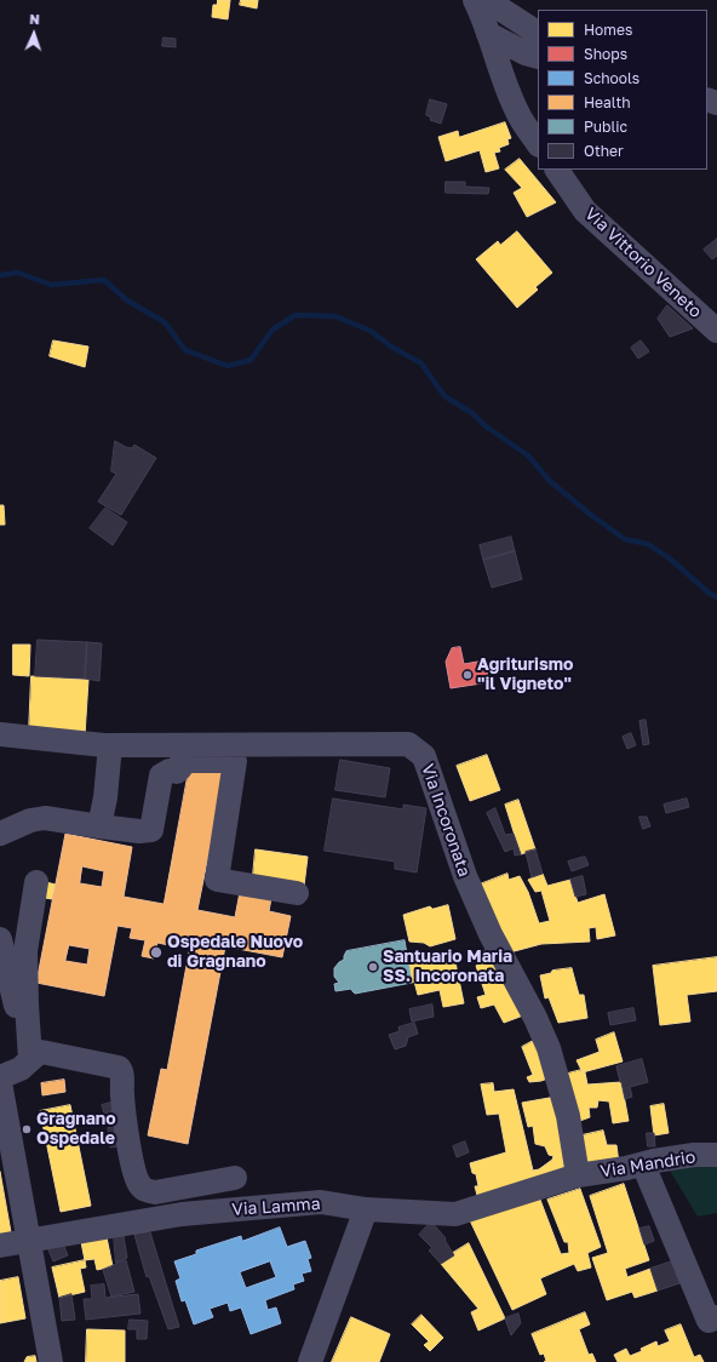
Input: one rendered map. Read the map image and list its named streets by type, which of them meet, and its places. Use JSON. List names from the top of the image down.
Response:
{
  "streets": {
    "street": [
      "Via Vittorio Veneto",
      "Via Incoronata",
      "Via Mandrio",
      "Via Lamma"
    ]
  },
  "crossings": [
    ["Via Incoronata", "Via Mandrio"],
    ["Via Incoronata", "Via Lamma"],
    ["Via Mandrio", "Via Lamma"]
  ],
  "places": [
    "Agriturismo \"il Vigneto\"",
    "Ospedale Nuovo di Gragnano",
    "Santuario Maria SS. Incoronata",
    "Gragnano Ospedale"
  ],
  "legend": [
    "Homes",
    "Shops",
    "Schools",
    "Health",
    "Public",
    "Other"
  ],
  "north": "top"
}
